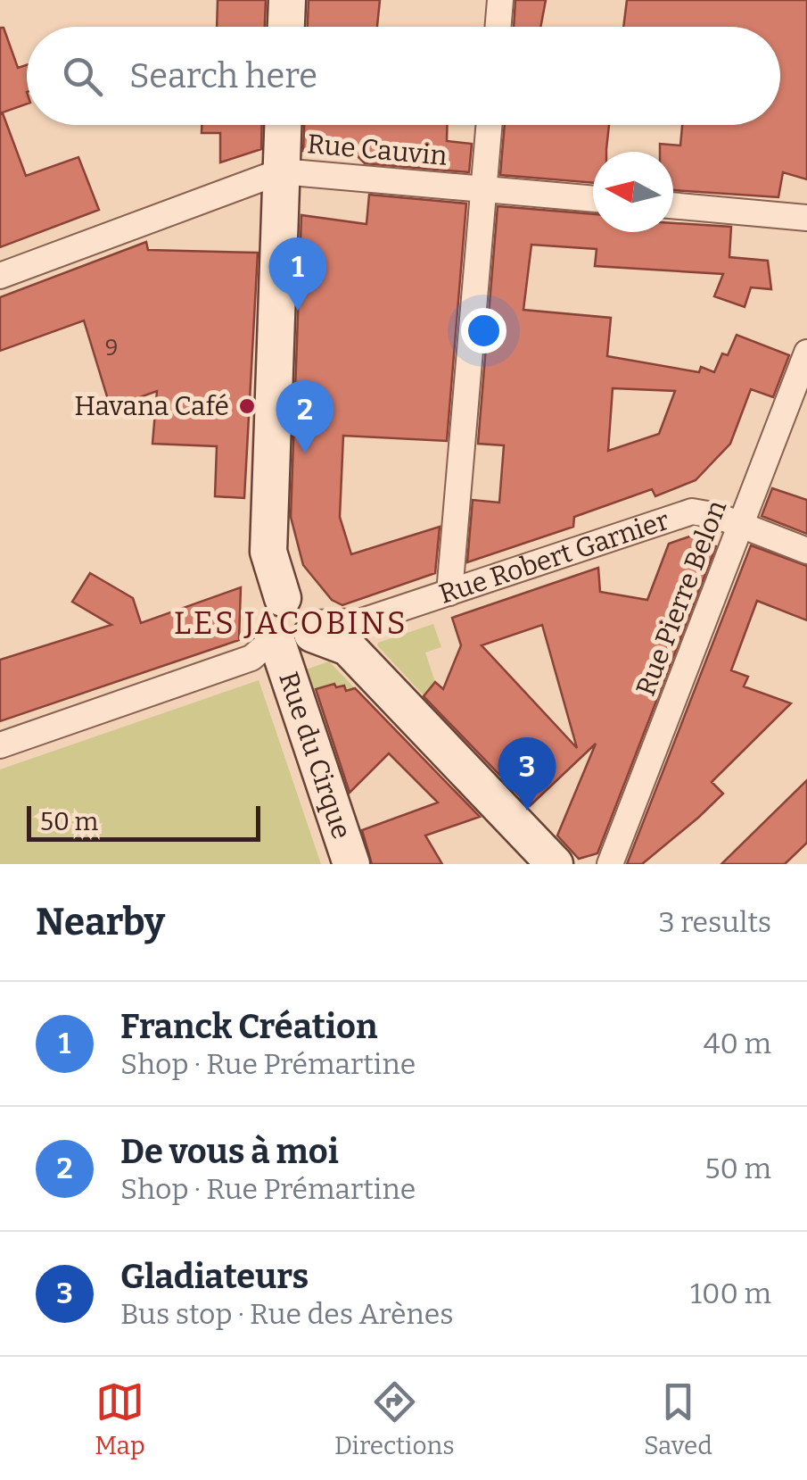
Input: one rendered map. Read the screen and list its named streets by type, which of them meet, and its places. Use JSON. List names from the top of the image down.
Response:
{
  "streets": {
    "street": [
      "Rue Cauvin",
      "Rue Robert Garnier",
      "Rue Pierre Belon",
      "Rue du Cirque"
    ]
  },
  "crossings": [
    ["Rue Robert Garnier", "Rue Pierre Belon"],
    ["Rue Robert Garnier", "Rue du Cirque"]
  ],
  "districts": ["LES JACOBINS"],
  "places": ["Havana Café"],
  "house_numbers": ["9"],
  "scale_bar": "50 m",
  "north": "left",
  "page": {
    "search": "Search here",
    "pins": ["1", "2", "3"],
    "scale": "50 m",
    "heading": ["Nearby", "3 results"],
    "list": [
      {
        "mark": "1",
        "name": "Franck Création",
        "note": "Shop · Rue Prémartine",
        "value": "40 m"
      },
      {
        "mark": "2",
        "name": "De vous à moi",
        "note": "Shop · Rue Prémartine",
        "value": "50 m"
      },
      {
        "mark": "3",
        "name": "Gladiateurs",
        "note": "Bus stop · Rue des Arènes",
        "value": "100 m"
      }
    ],
    "nav": ["Map", "Directions", "Saved"]
  }
}
